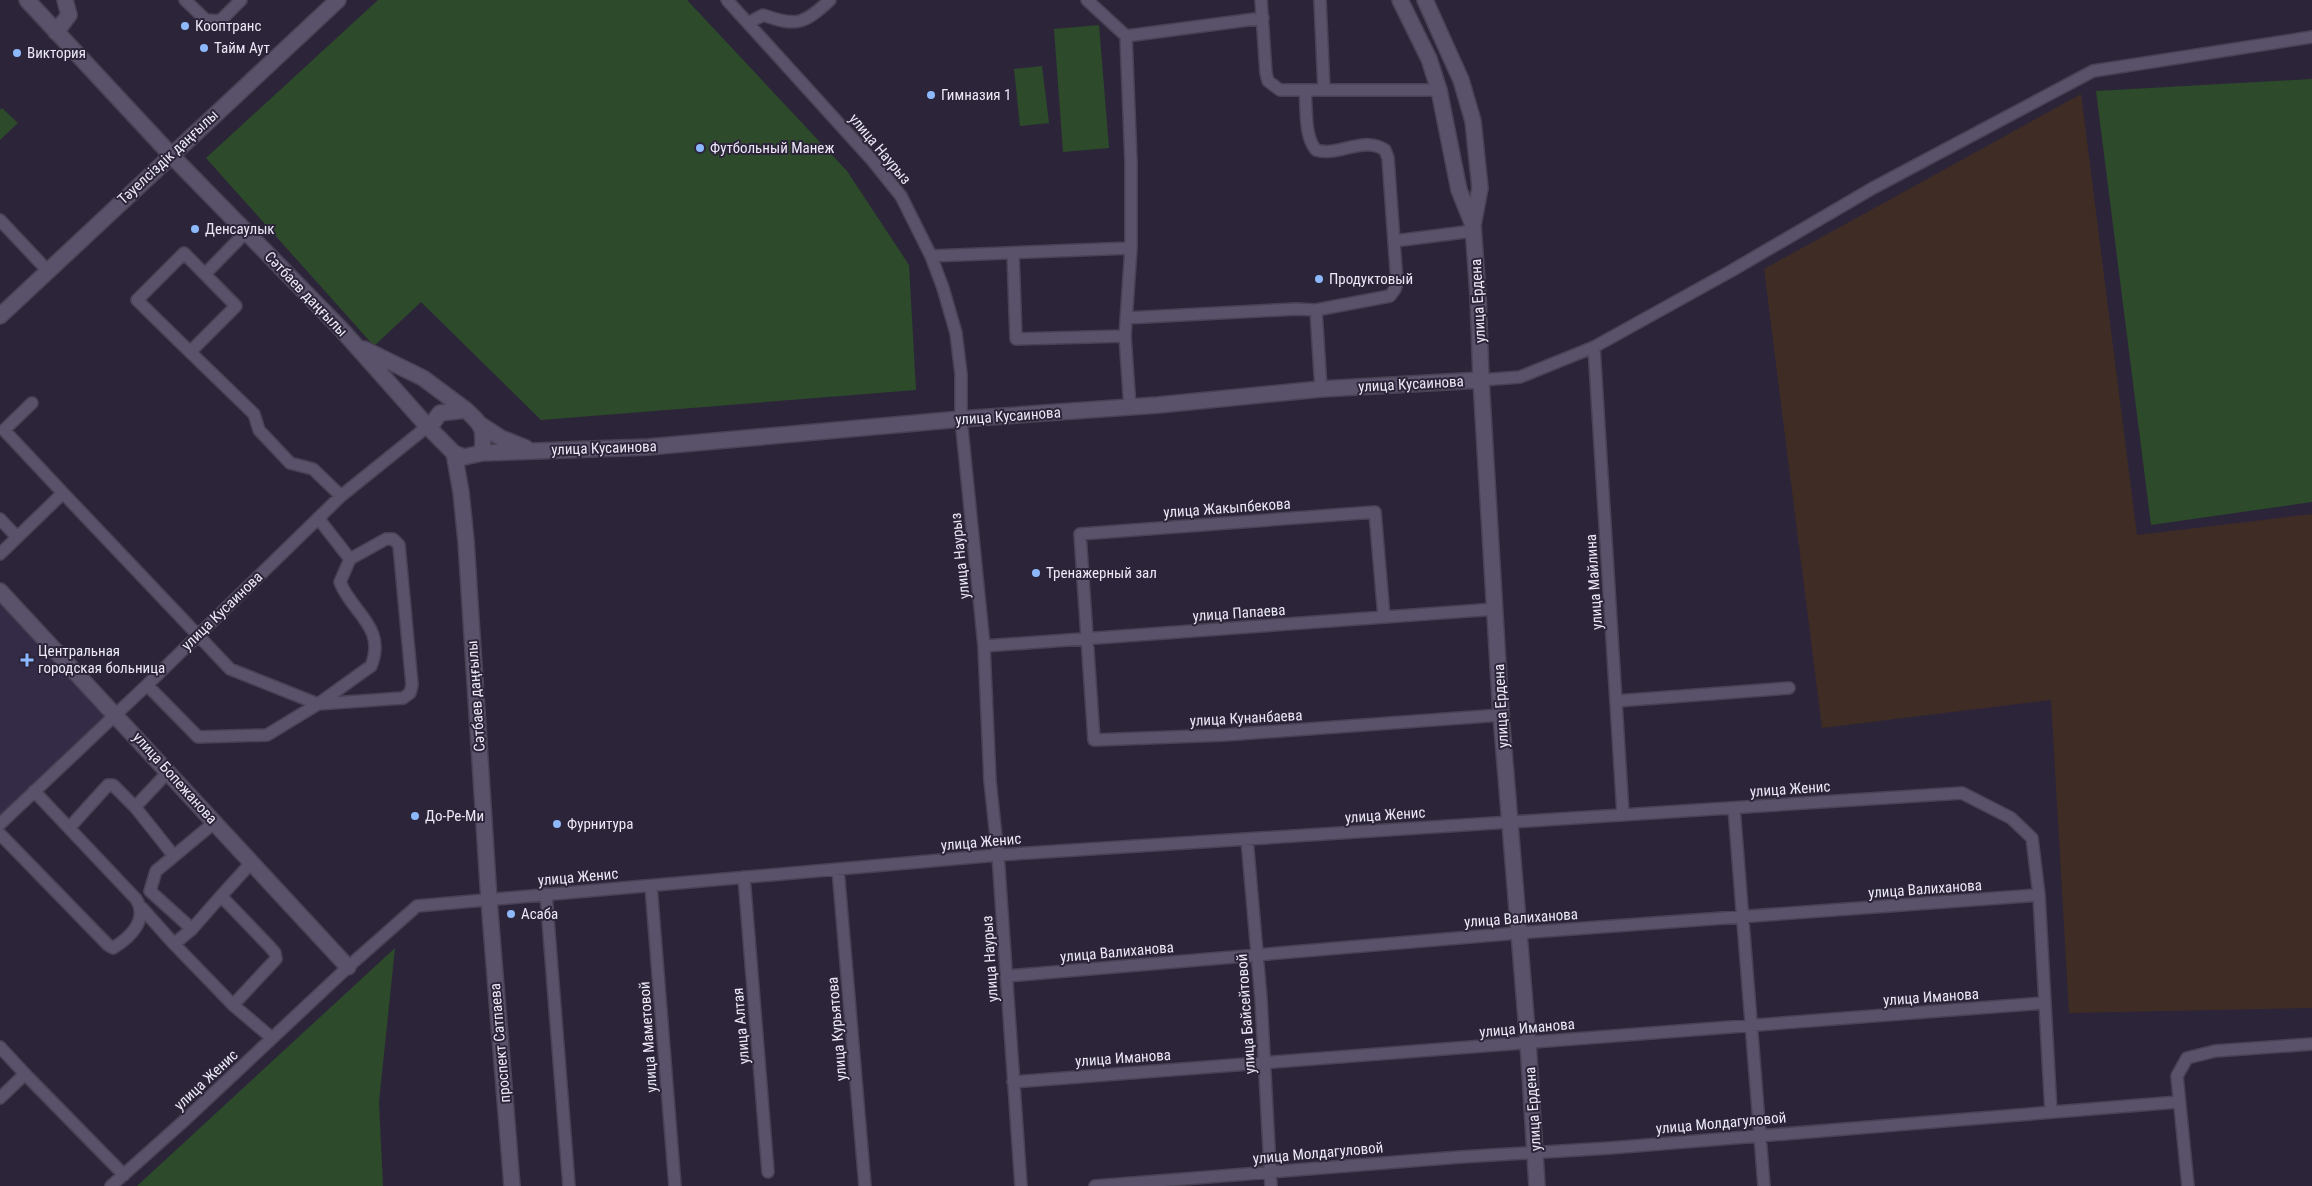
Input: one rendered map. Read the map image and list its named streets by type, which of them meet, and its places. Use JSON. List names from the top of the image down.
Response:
{
  "streets": {
    "street": [
      "улица Наурыз",
      "Тәуелсіздік даңғылы",
      "Сәтбаев даңғылы",
      "улица Ердена",
      "улица Кусаинова",
      "улица Жакыпбекова",
      "улица Майлина",
      "улица Папаева",
      "улица Кунанбаева",
      "улица Бопежанова",
      "улица Женис",
      "улица Валиханова",
      "улица Иманова",
      "улица Байсейтовой",
      "улица Алтая",
      "улица Курьятова",
      "улица Маметовой",
      "проспект Сатпаева",
      "улица Молдагуловой"
    ]
  },
  "crossings": [
    ["улица Наурыз", "улица Кусаинова"],
    ["улица Наурыз", "улица Папаева"],
    ["улица Наурыз", "улица Женис"],
    ["улица Наурыз", "улица Валиханова"],
    ["улица Наурыз", "улица Иманова"],
    ["Тәуелсіздік даңғылы", "Сәтбаев даңғылы"],
    ["Сәтбаев даңғылы", "улица Кусаинова"],
    ["Сәтбаев даңғылы", "улица Женис"],
    ["Сәтбаев даңғылы", "проспект Сатпаева"],
    ["улица Ердена", "улица Кусаинова"],
    ["улица Ердена", "улица Папаева"],
    ["улица Ердена", "улица Кунанбаева"],
    ["улица Ердена", "улица Женис"],
    ["улица Ердена", "улица Валиханова"],
    ["улица Ердена", "улица Иманова"],
    ["улица Ердена", "улица Молдагуловой"],
    ["улица Кусаинова", "улица Бопежанова"],
    ["улица Жакыпбекова", "улица Папаева"],
    ["улица Жакыпбекова", "улица Кунанбаева"],
    ["улица Майлина", "улица Женис"],
    ["улица Папаева", "улица Кунанбаева"],
    ["улица Бопежанова", "улица Женис"],
    ["улица Женис", "улица Валиханова"],
    ["улица Женис", "улица Байсейтовой"],
    ["улица Женис", "улица Алтая"],
    ["улица Женис", "улица Курьятова"],
    ["улица Женис", "улица Маметовой"],
    ["улица Женис", "проспект Сатпаева"],
    ["улица Валиханова", "улица Байсейтовой"],
    ["улица Иманова", "улица Байсейтовой"],
    ["улица Байсейтовой", "улица Молдагуловой"]
  ],
  "places": {
    "other": [
      "Кооптранс",
      "Тайм Аут",
      "Виктория",
      "Гимназия 1",
      "Футбольный Манеж",
      "Денсаулык",
      "Продуктовый",
      "Тренажерный зал",
      "До-Ре-Ми",
      "Фурнитура",
      "Асаба"
    ],
    "health": ["Центральная городская больница"]
  }
}
